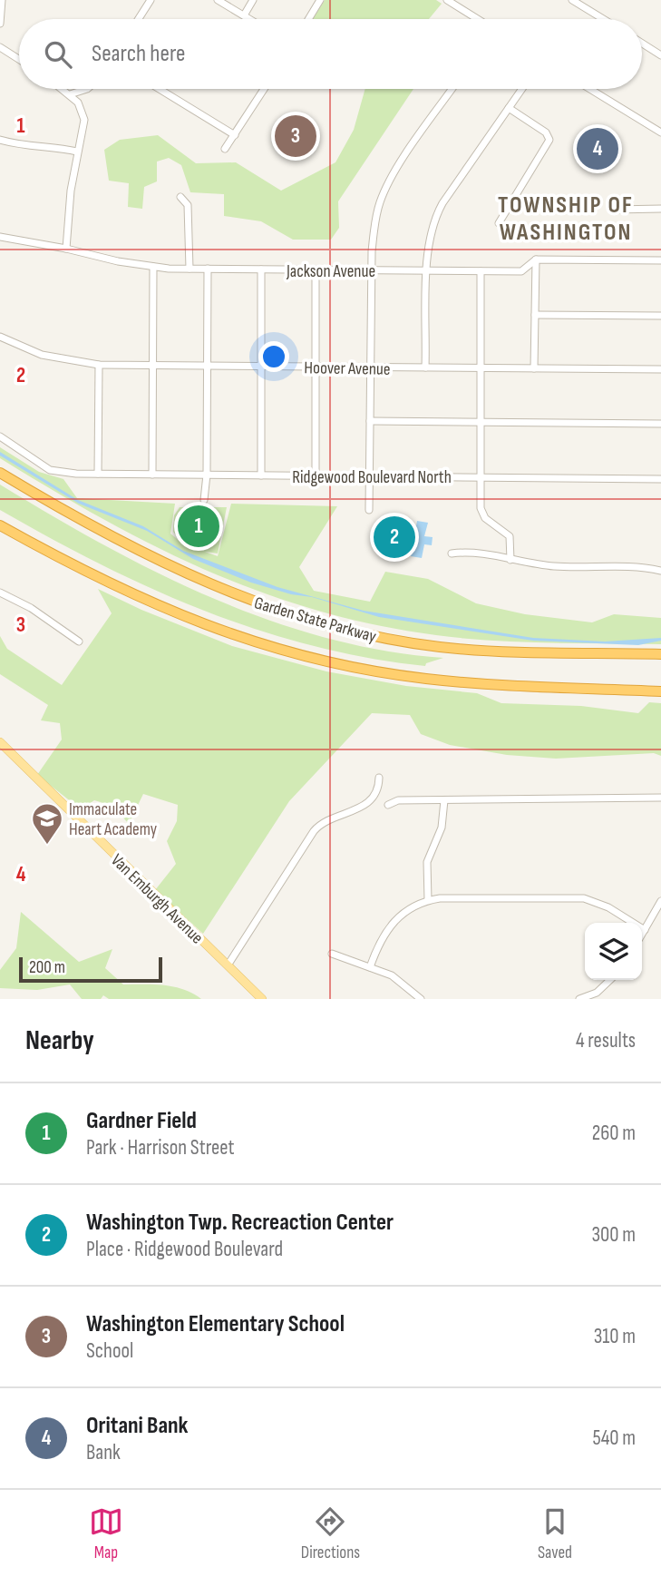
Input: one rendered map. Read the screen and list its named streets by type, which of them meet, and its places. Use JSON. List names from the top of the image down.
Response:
{
  "streets": {
    "highway": ["Garden State Parkway"],
    "main road": ["Van Emburgh Avenue"],
    "street": ["Jackson Avenue", "Hoover Avenue", "Ridgewood Boulevard North"]
  },
  "districts": ["TOWNSHIP OF WASHINGTON"],
  "places": {
    "school or university": ["Immaculate Heart Academy"]
  },
  "scale_bar": "200 m",
  "page": {
    "search": "Search here",
    "pins": [
      "3",
      "4",
      "1",
      "2"
    ],
    "scale": "200 m",
    "heading": ["Nearby", "4 results"],
    "list": [
      {
        "mark": "1",
        "name": "Gardner Field",
        "note": "Park · Harrison Street",
        "value": "260 m"
      },
      {
        "mark": "2",
        "name": "Washington Twp. Recreaction Center",
        "note": "Place · Ridgewood Boulevard",
        "value": "300 m"
      },
      {
        "mark": "3",
        "name": "Washington Elementary School",
        "note": "School",
        "value": "310 m"
      },
      {
        "mark": "4",
        "name": "Oritani Bank",
        "note": "Bank",
        "value": "540 m"
      }
    ],
    "nav": ["Map", "Directions", "Saved"]
  },
  "grid": {
    "rows": [
      "1",
      "2",
      "3",
      "4"
    ]
  }
}
